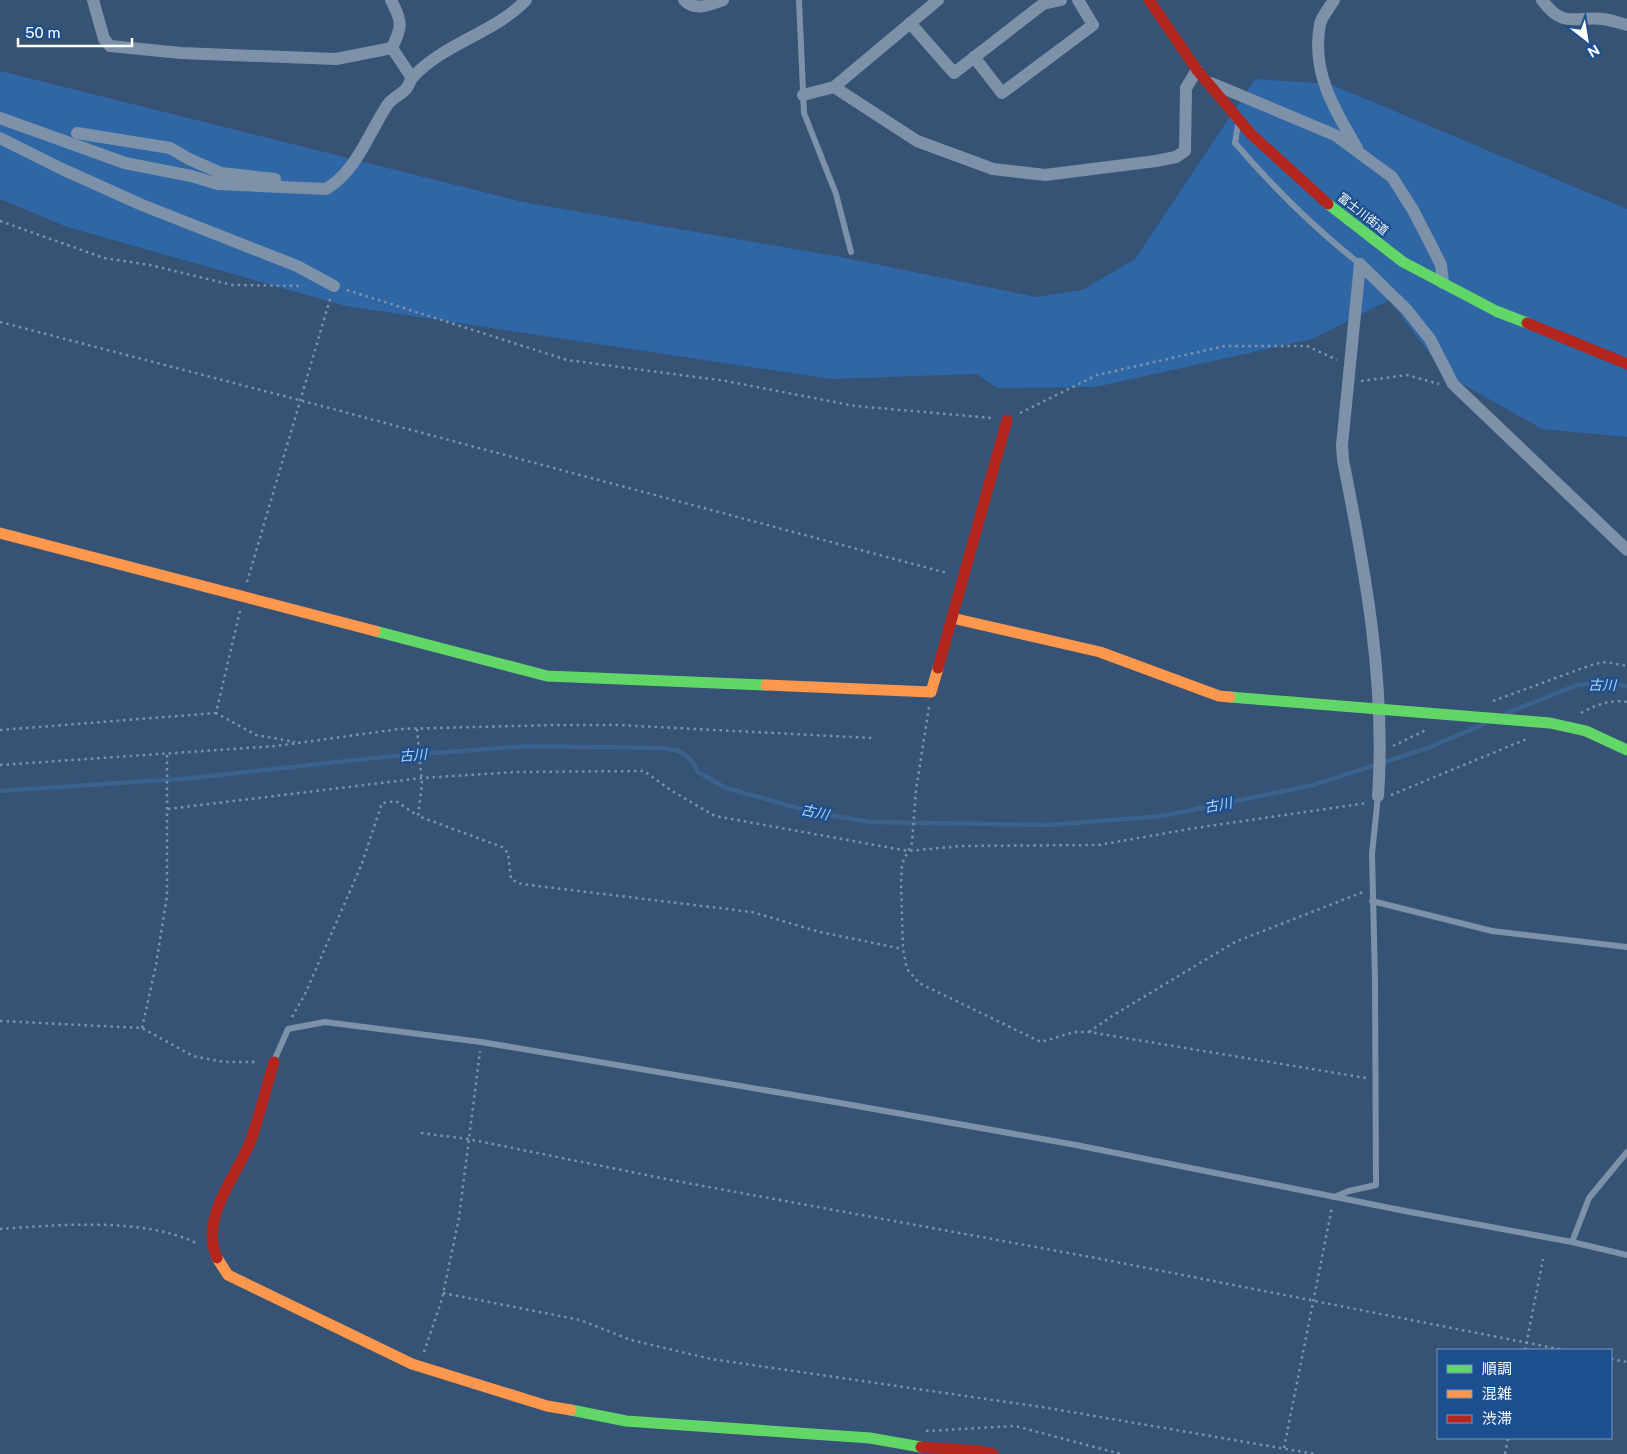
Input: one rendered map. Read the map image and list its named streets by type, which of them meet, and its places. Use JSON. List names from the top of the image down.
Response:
{
  "streets": {
    "street": ["富士川街道"]
  },
  "water": ["古川"],
  "legend": ["順調", "混雑", "渋滞"],
  "scale_bar": "50 m",
  "north": "bottom right"
}
